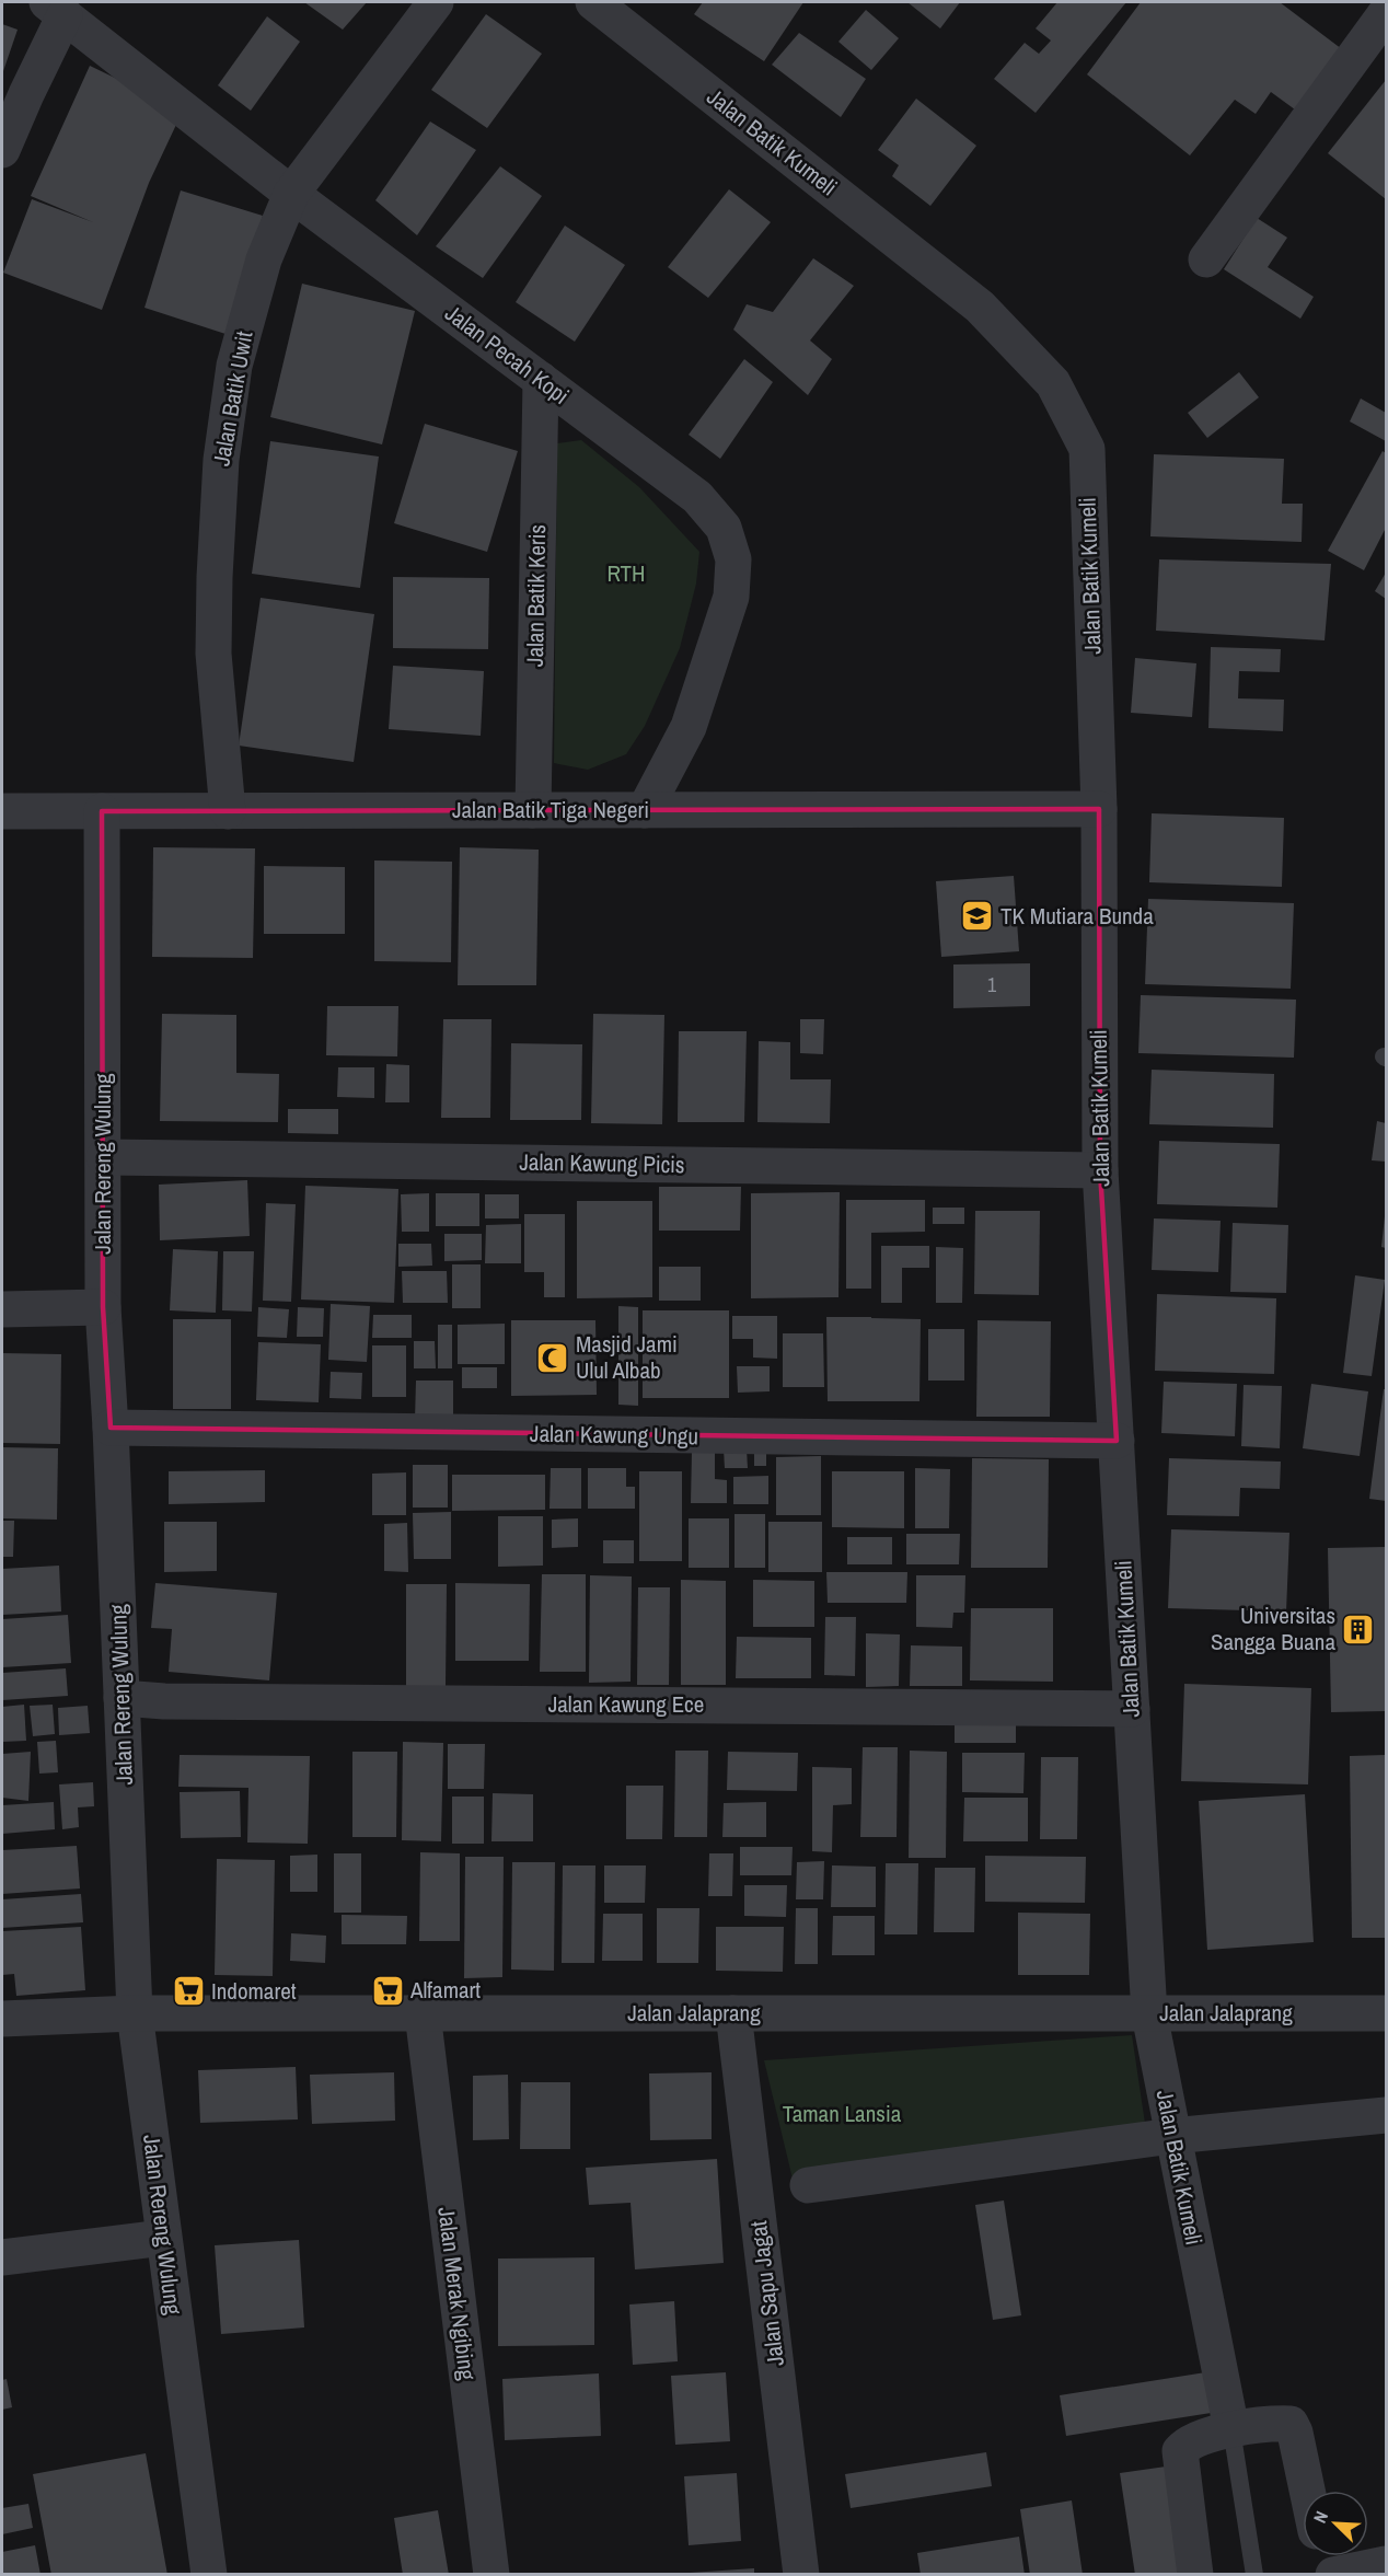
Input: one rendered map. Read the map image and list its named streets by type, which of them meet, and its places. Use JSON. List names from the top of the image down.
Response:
{
  "streets": {
    "street": [
      "Jalan Batik Kumeli",
      "Jalan Pecah Kopi",
      "Jalan Batik Uwit",
      "Jalan Batik Keris",
      "Jalan Batik Tiga Negeri",
      "Jalan Rereng Wulung",
      "Jalan Kawung Picis",
      "Jalan Kawung Ungu",
      "Jalan Kawung Ece",
      "Jalan Jalaprang",
      "Jalan Merak Ngibing",
      "Jalan Sapu Jagat"
    ]
  },
  "crossings": [
    ["Jalan Batik Kumeli", "Jalan Batik Tiga Negeri"],
    ["Jalan Batik Kumeli", "Jalan Kawung Picis"],
    ["Jalan Batik Kumeli", "Jalan Kawung Ungu"],
    ["Jalan Batik Kumeli", "Jalan Kawung Ece"],
    ["Jalan Batik Kumeli", "Jalan Jalaprang"],
    ["Jalan Pecah Kopi", "Jalan Batik Uwit"],
    ["Jalan Pecah Kopi", "Jalan Batik Keris"],
    ["Jalan Pecah Kopi", "Jalan Batik Tiga Negeri"],
    ["Jalan Batik Uwit", "Jalan Batik Tiga Negeri"],
    ["Jalan Batik Keris", "Jalan Batik Tiga Negeri"],
    ["Jalan Batik Tiga Negeri", "Jalan Rereng Wulung"],
    ["Jalan Rereng Wulung", "Jalan Kawung Picis"],
    ["Jalan Rereng Wulung", "Jalan Kawung Ungu"],
    ["Jalan Rereng Wulung", "Jalan Kawung Ece"],
    ["Jalan Rereng Wulung", "Jalan Jalaprang"],
    ["Jalan Jalaprang", "Jalan Merak Ngibing"],
    ["Jalan Jalaprang", "Jalan Sapu Jagat"]
  ],
  "parks": ["RTH", "Taman Lansia"],
  "places": {
    "school or university": ["TK Mutiara Bunda"],
    "mosque": ["Masjid Jami Ulul Albab"],
    "building": ["Universitas Sangga Buana"],
    "supermarket": ["Alfamart", "Indomaret"]
  },
  "house_numbers": ["1"],
  "north": "top left"
}
